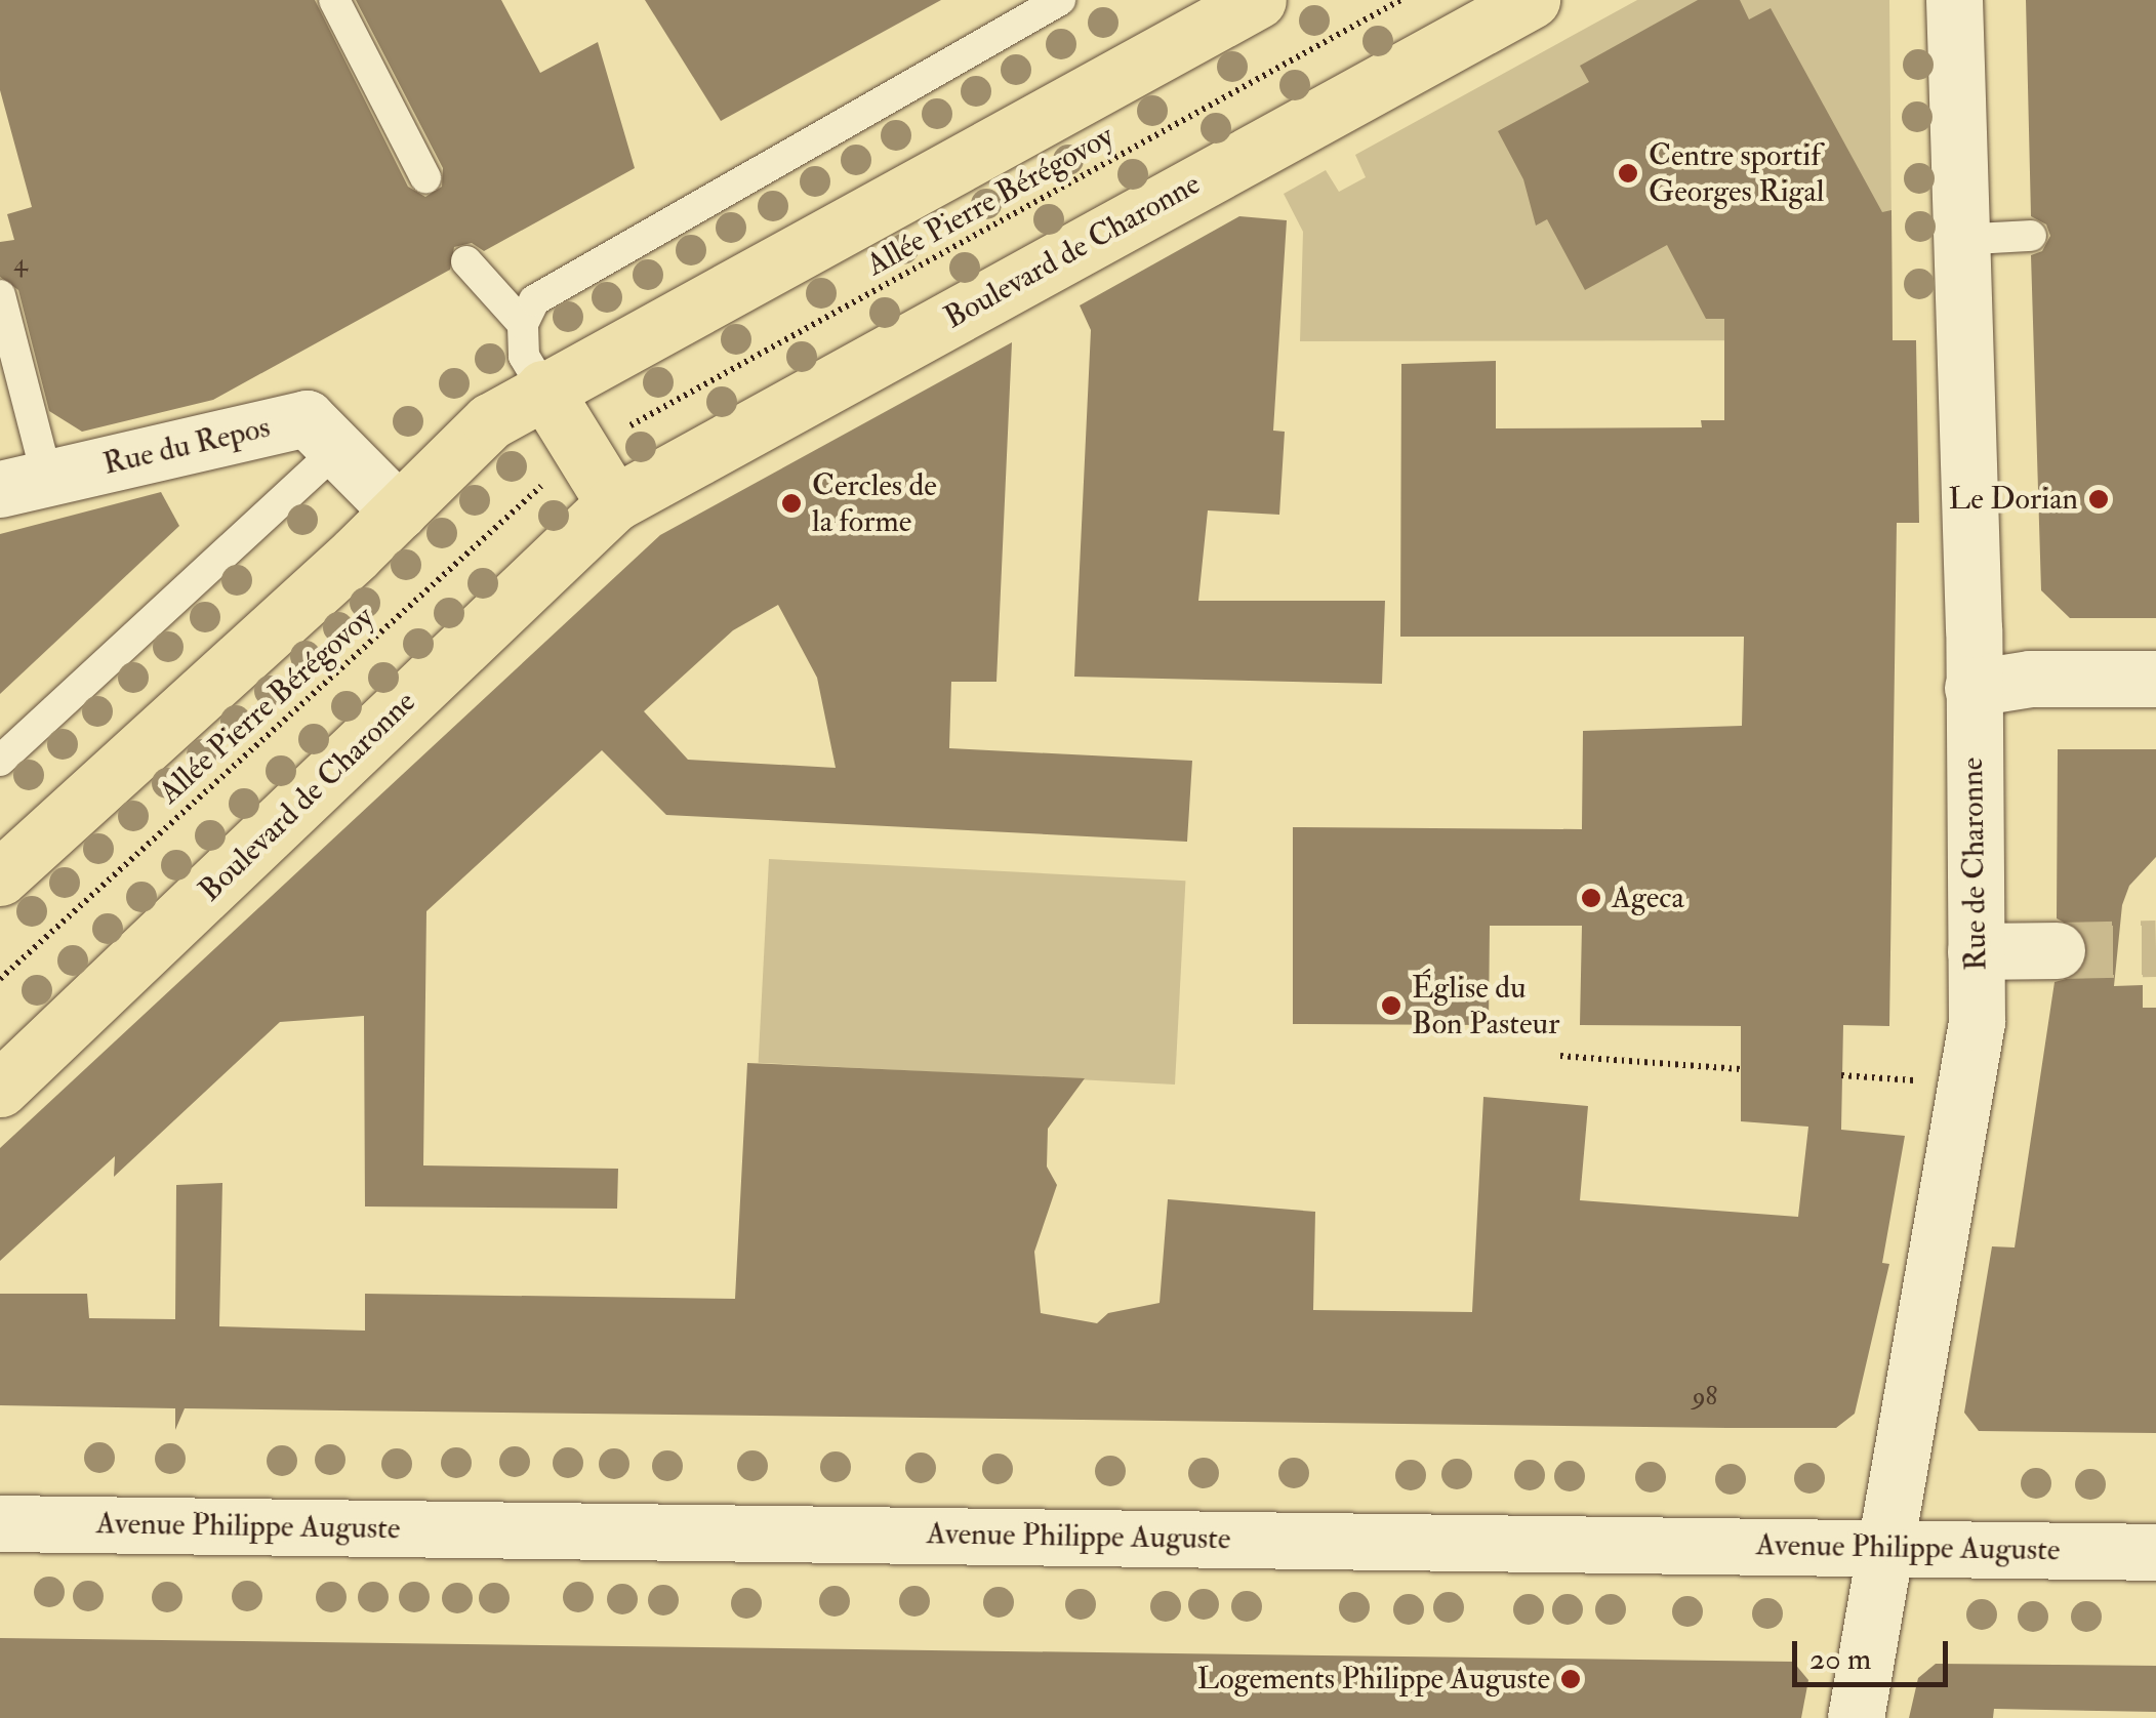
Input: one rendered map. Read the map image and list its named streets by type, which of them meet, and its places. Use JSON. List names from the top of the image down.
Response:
{
  "streets": {
    "main road": ["Boulevard de Charonne"],
    "street": ["Rue du Repos", "Rue de Charonne", "Avenue Philippe Auguste"],
    "path": ["Allée Pierre Bérégovoy"]
  },
  "crossings": [
    ["Rue de Charonne", "Avenue Philippe Auguste"]
  ],
  "places": [
    "Centre sportif Georges Rigal",
    "Le Dorian",
    "Cercles de la forme",
    "Ageca",
    "Église du Bon Pasteur",
    "Logements Philippe Auguste"
  ],
  "house_numbers": ["4", "98"],
  "scale_bar": "20 m"
}
